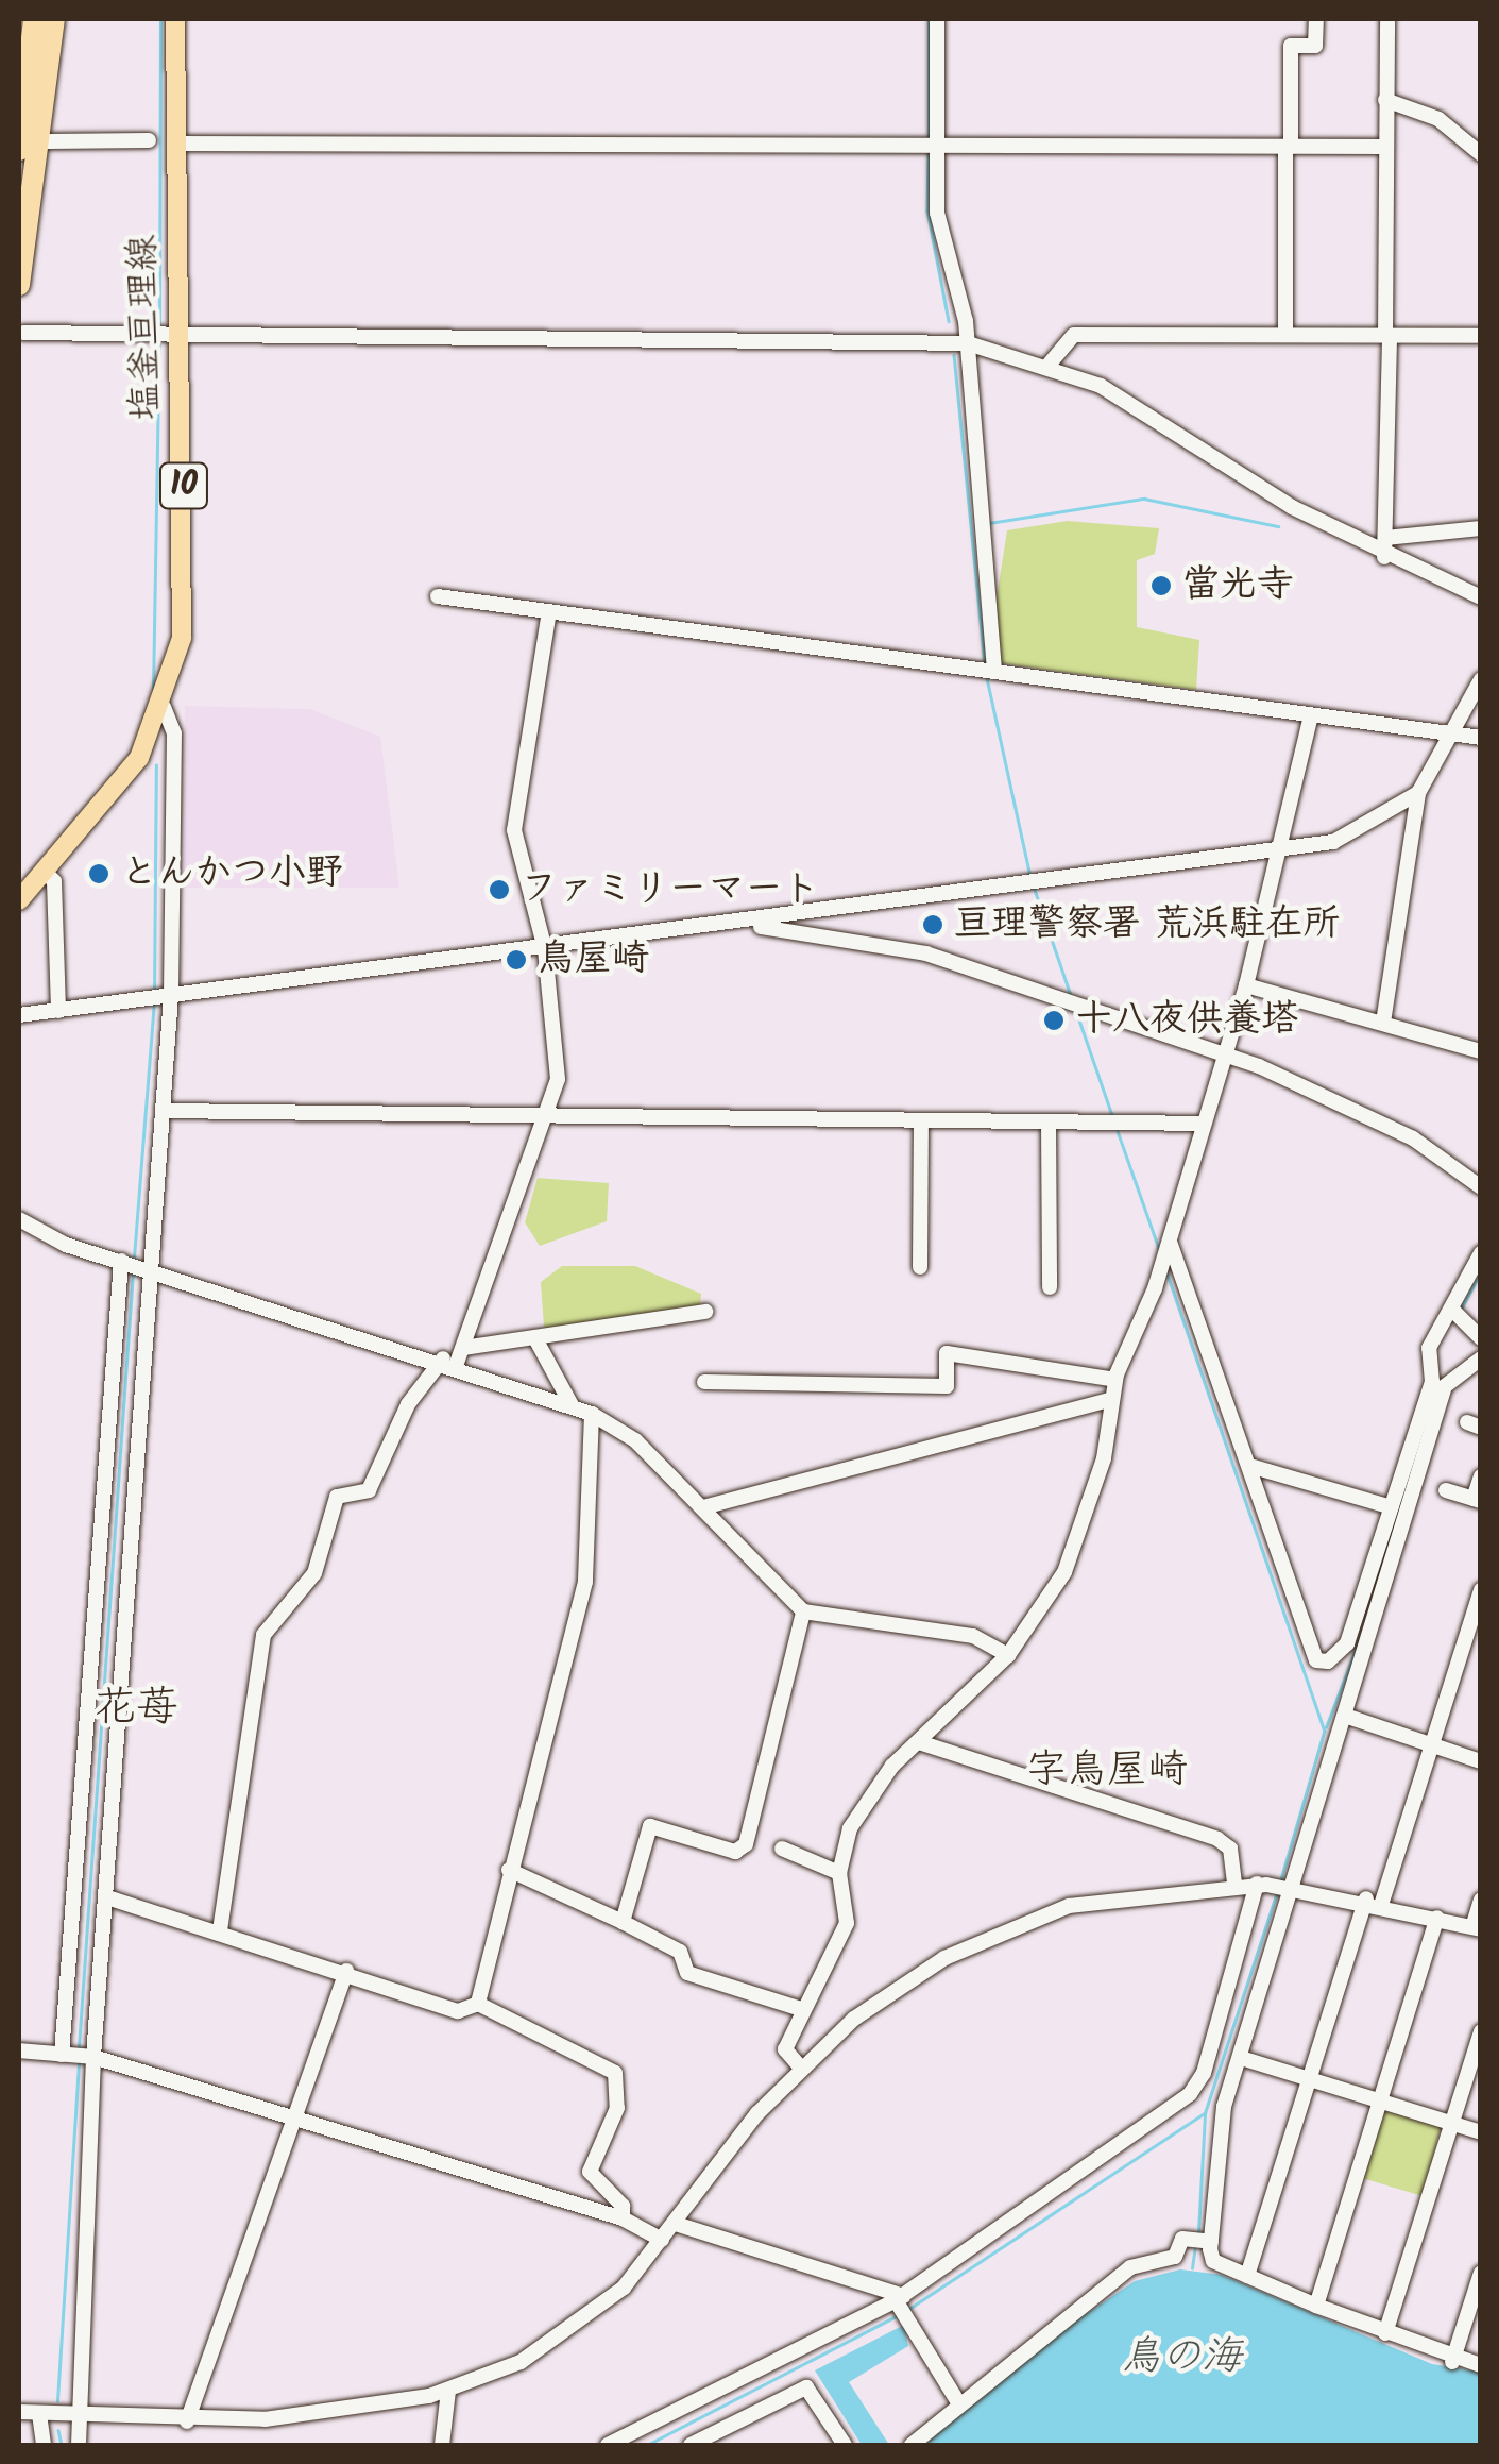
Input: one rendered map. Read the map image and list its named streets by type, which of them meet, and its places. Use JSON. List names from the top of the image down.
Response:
{
  "streets": {
    "main road": ["塩釜亘理線", "10"]
  },
  "districts": ["花苺", "字鳥屋崎"],
  "water": ["鳥の海"],
  "places": [
    "當光寺",
    "とんかつ小野",
    "ファミリーマート",
    "亘理警察署 荒浜駐在所",
    "鳥屋崎",
    "十八夜供養塔"
  ]
}
